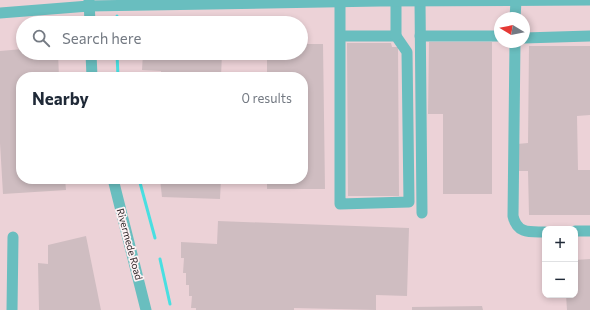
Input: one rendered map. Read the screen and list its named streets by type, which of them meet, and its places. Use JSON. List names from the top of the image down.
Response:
{
  "streets": {
    "street": ["Rivermede Road"]
  },
  "north": "left",
  "page": {
    "search": "Search here",
    "heading": ["Nearby", "0 results"],
    "map_buttons": ["+", "−"]
  }
}
